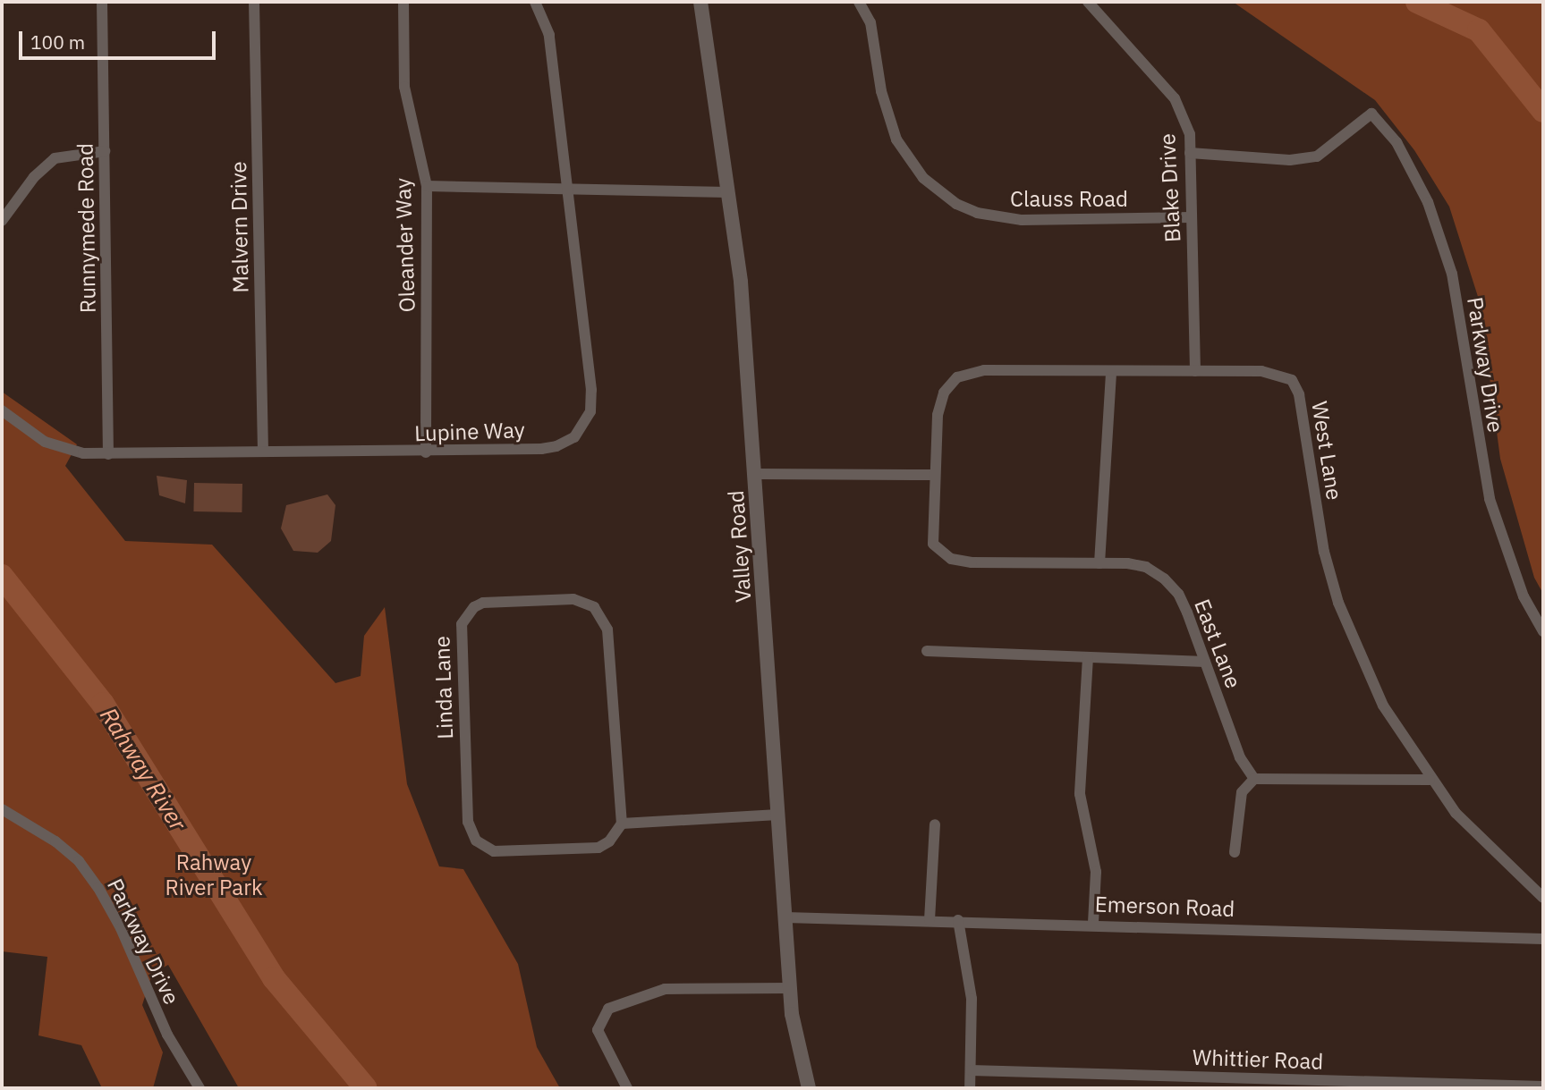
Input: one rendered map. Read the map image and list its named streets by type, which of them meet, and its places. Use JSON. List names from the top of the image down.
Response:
{
  "streets": {
    "street": [
      "Blake Drive",
      "Clauss Road",
      "Malvern Drive",
      "Runnymede Road",
      "Oleander Way",
      "Parkway Drive",
      "Lupine Way",
      "West Lane",
      "Valley Road",
      "East Lane",
      "Linda Lane",
      "Emerson Road",
      "Whittier Road"
    ]
  },
  "crossings": [
    ["Blake Drive", "Clauss Road"],
    ["Blake Drive", "Parkway Drive"],
    ["Blake Drive", "West Lane"],
    ["Malvern Drive", "Lupine Way"],
    ["Runnymede Road", "Lupine Way"],
    ["Oleander Way", "Lupine Way"],
    ["West Lane", "East Lane"],
    ["Valley Road", "Emerson Road"]
  ],
  "water": ["Rahway River"],
  "parks": ["Rahway River Park"],
  "scale_bar": "100 m"
}
